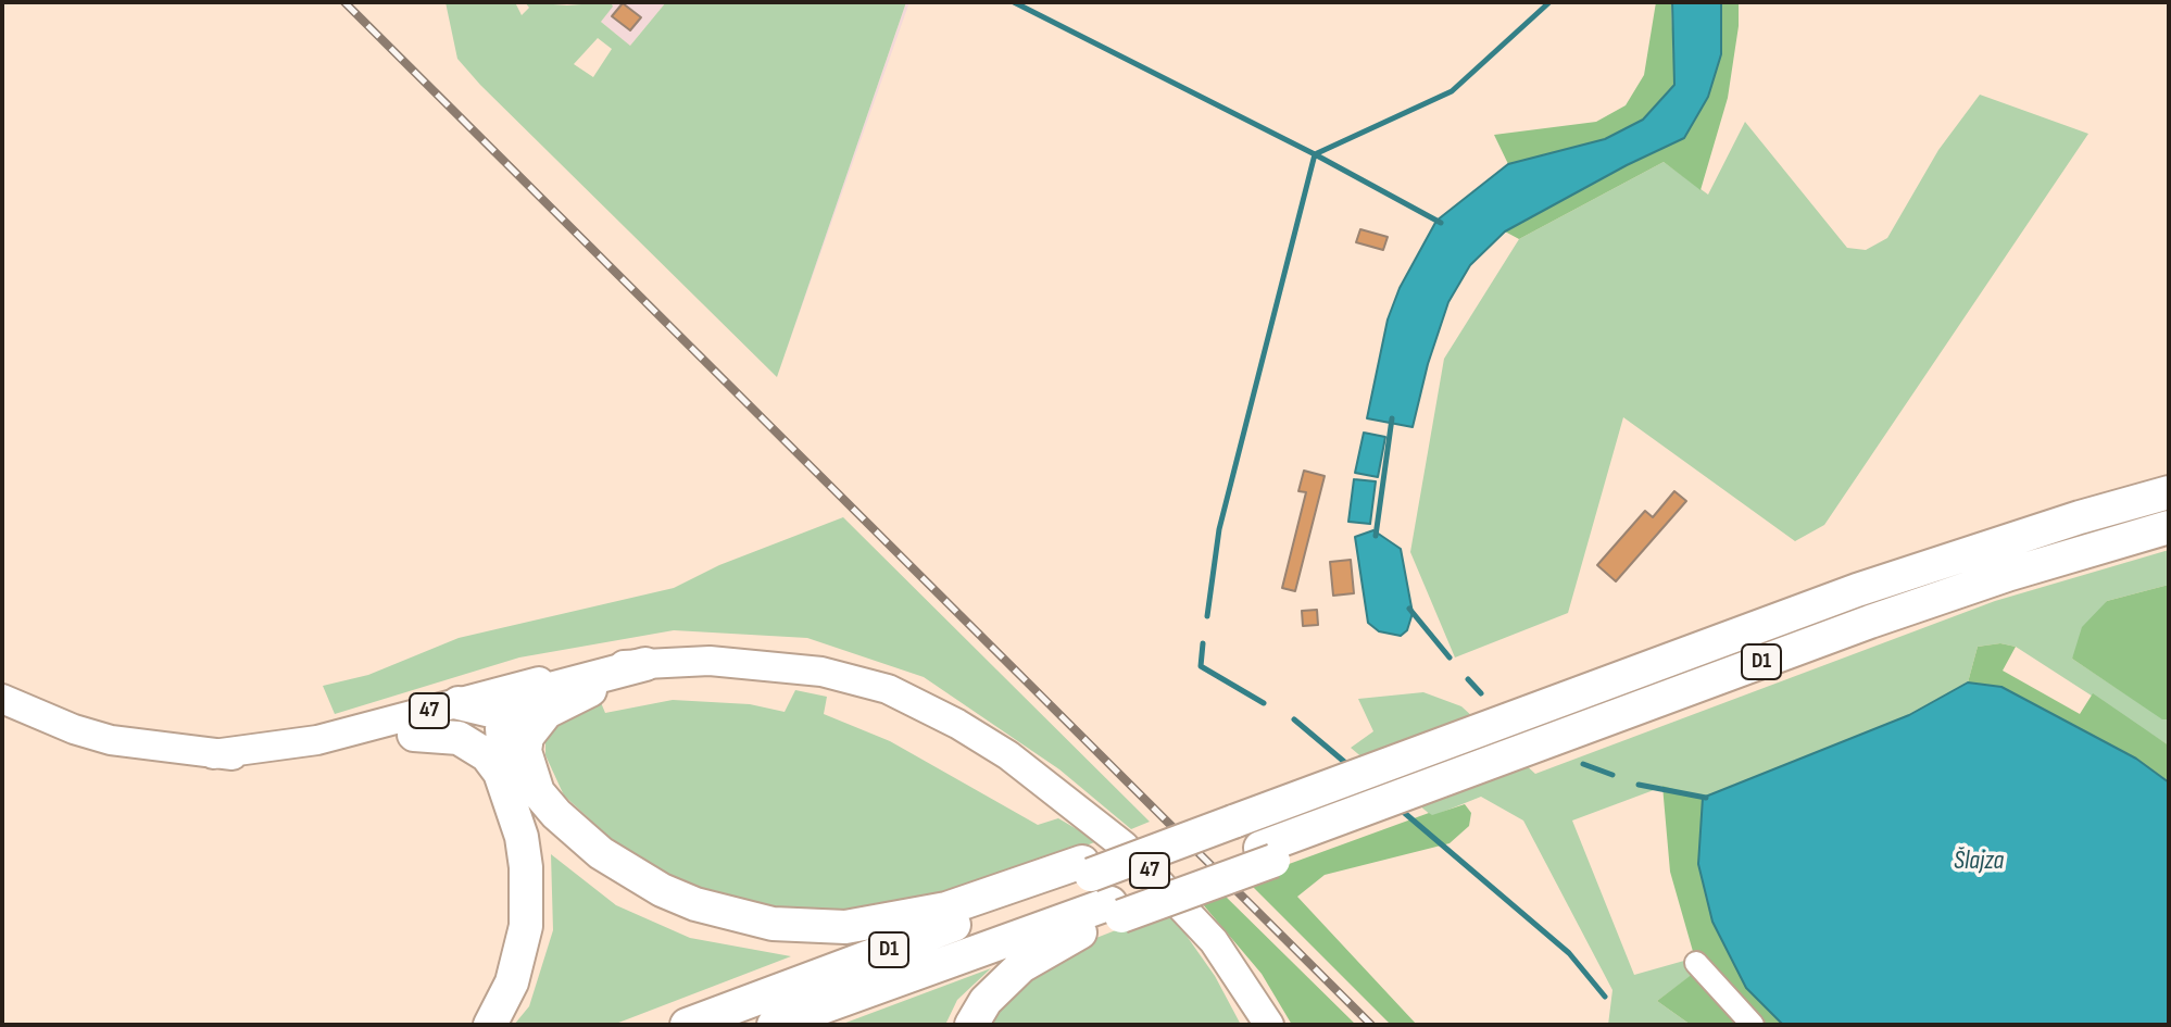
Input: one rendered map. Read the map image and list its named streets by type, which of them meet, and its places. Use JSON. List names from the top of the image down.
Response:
{
  "streets": {
    "highway": ["D1"],
    "main road": ["47"]
  },
  "water": ["Šlajza"]
}
